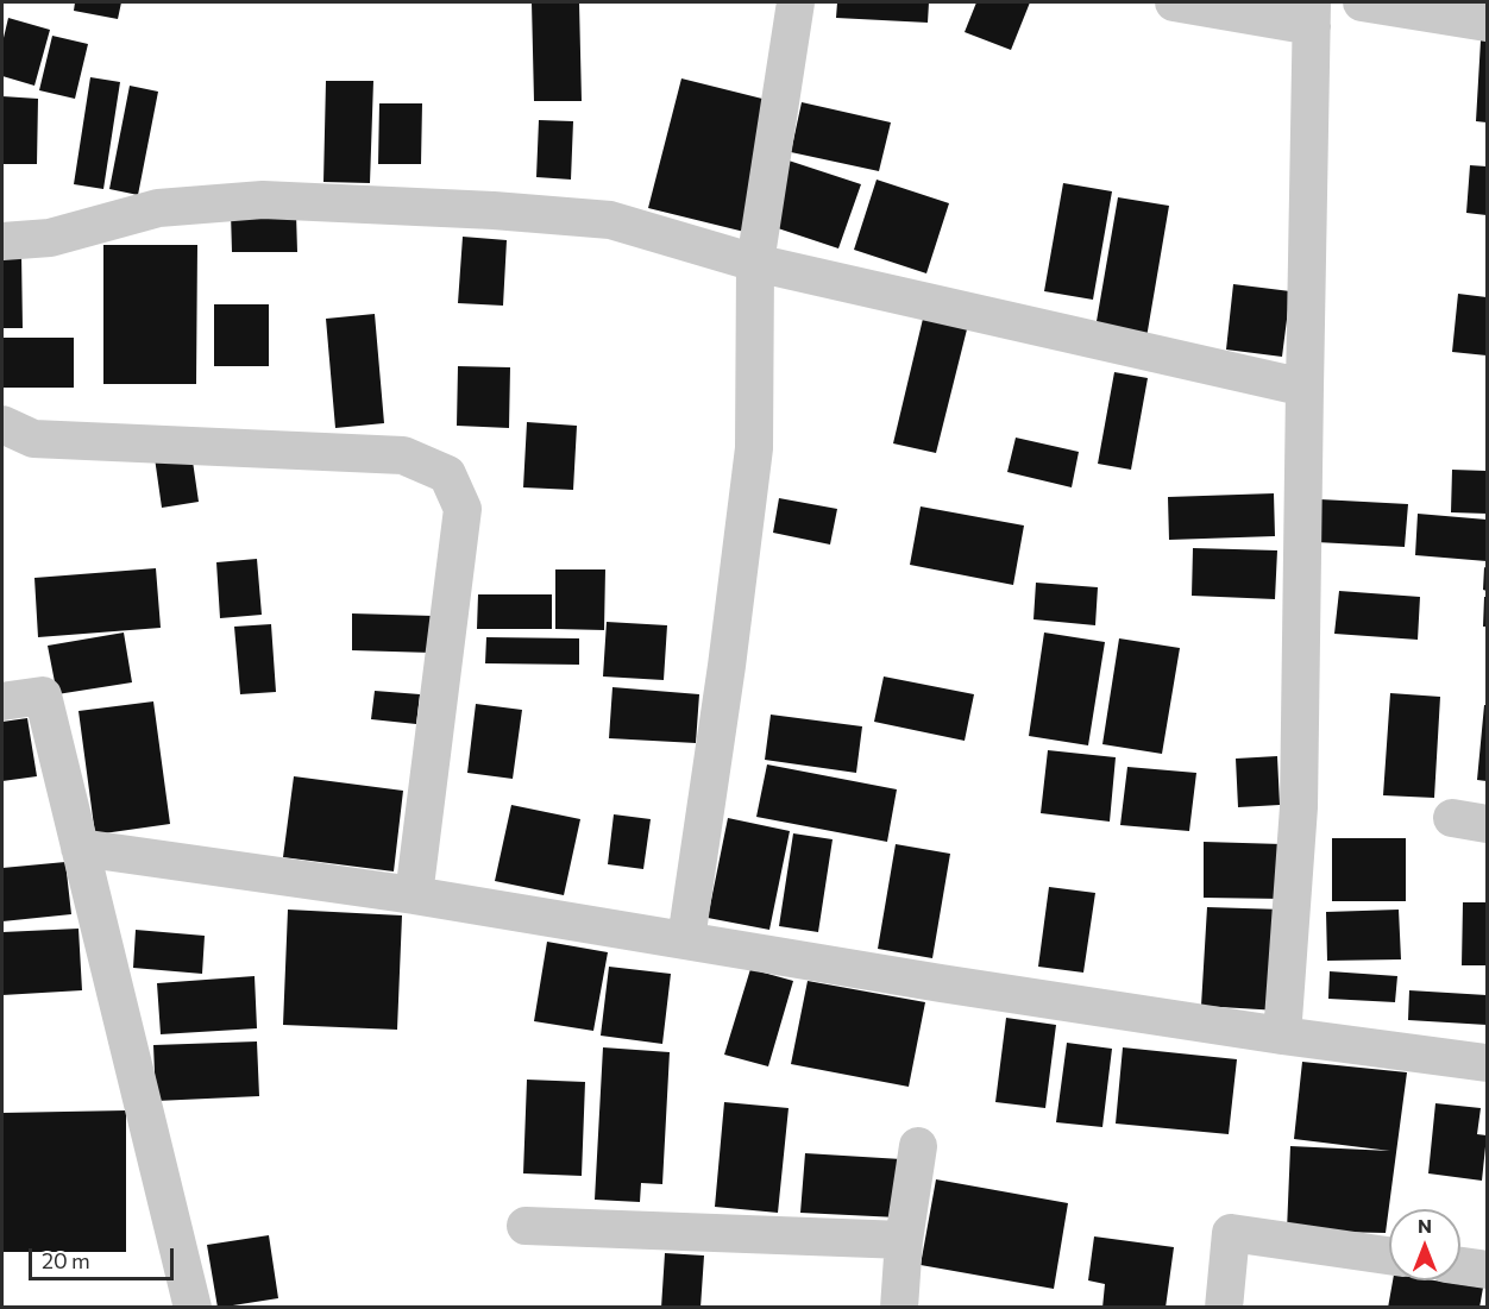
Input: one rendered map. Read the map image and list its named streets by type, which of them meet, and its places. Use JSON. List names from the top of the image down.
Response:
{
  "scale_bar": "20 m",
  "north": "top"
}
